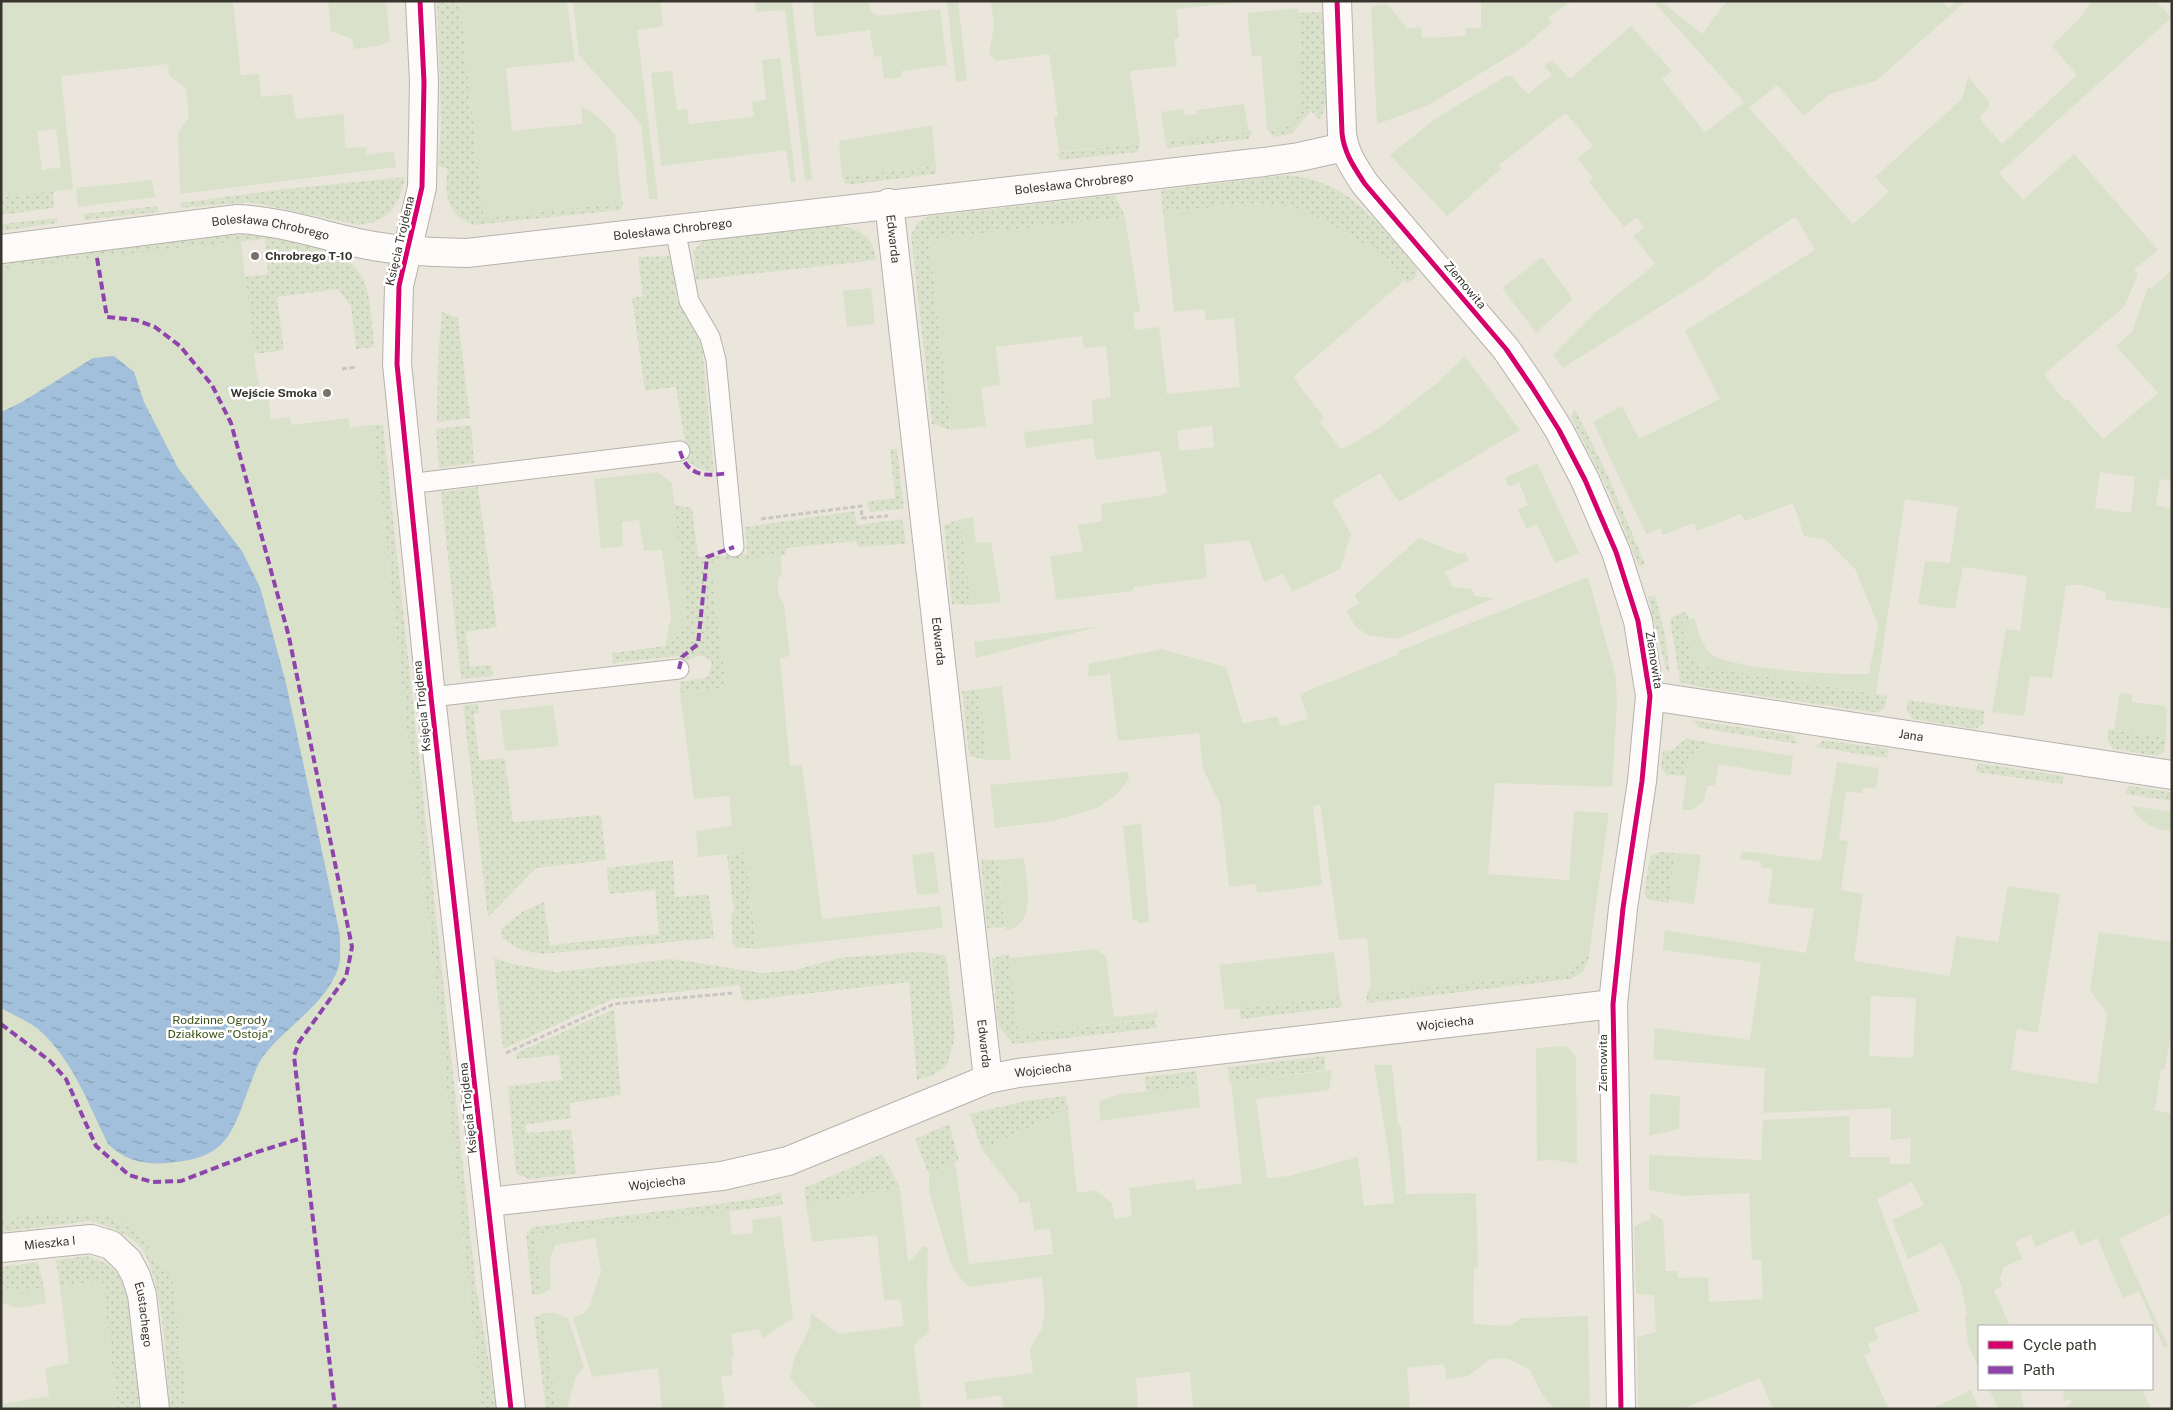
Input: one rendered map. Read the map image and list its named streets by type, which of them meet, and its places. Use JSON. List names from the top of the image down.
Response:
{
  "streets": {
    "street": [
      "Bolesława Chrobrego",
      "Edwarda",
      "Księcia Trojdena",
      "Ziemowita",
      "Jana",
      "Wojciecha",
      "Mieszka I",
      "Eustachego"
    ]
  },
  "crossings": [
    ["Bolesława Chrobrego", "Edwarda"],
    ["Bolesława Chrobrego", "Księcia Trojdena"],
    ["Bolesława Chrobrego", "Ziemowita"],
    ["Edwarda", "Wojciecha"],
    ["Księcia Trojdena", "Wojciecha"],
    ["Ziemowita", "Jana"],
    ["Ziemowita", "Wojciecha"],
    ["Mieszka I", "Eustachego"]
  ],
  "parks": ["Rodzinne Ogrody Działkowe \"Ostoja\""],
  "places": ["Chrobrego T-10", "Wejście Smoka"],
  "legend": ["Cycle path", "Path"]
}
